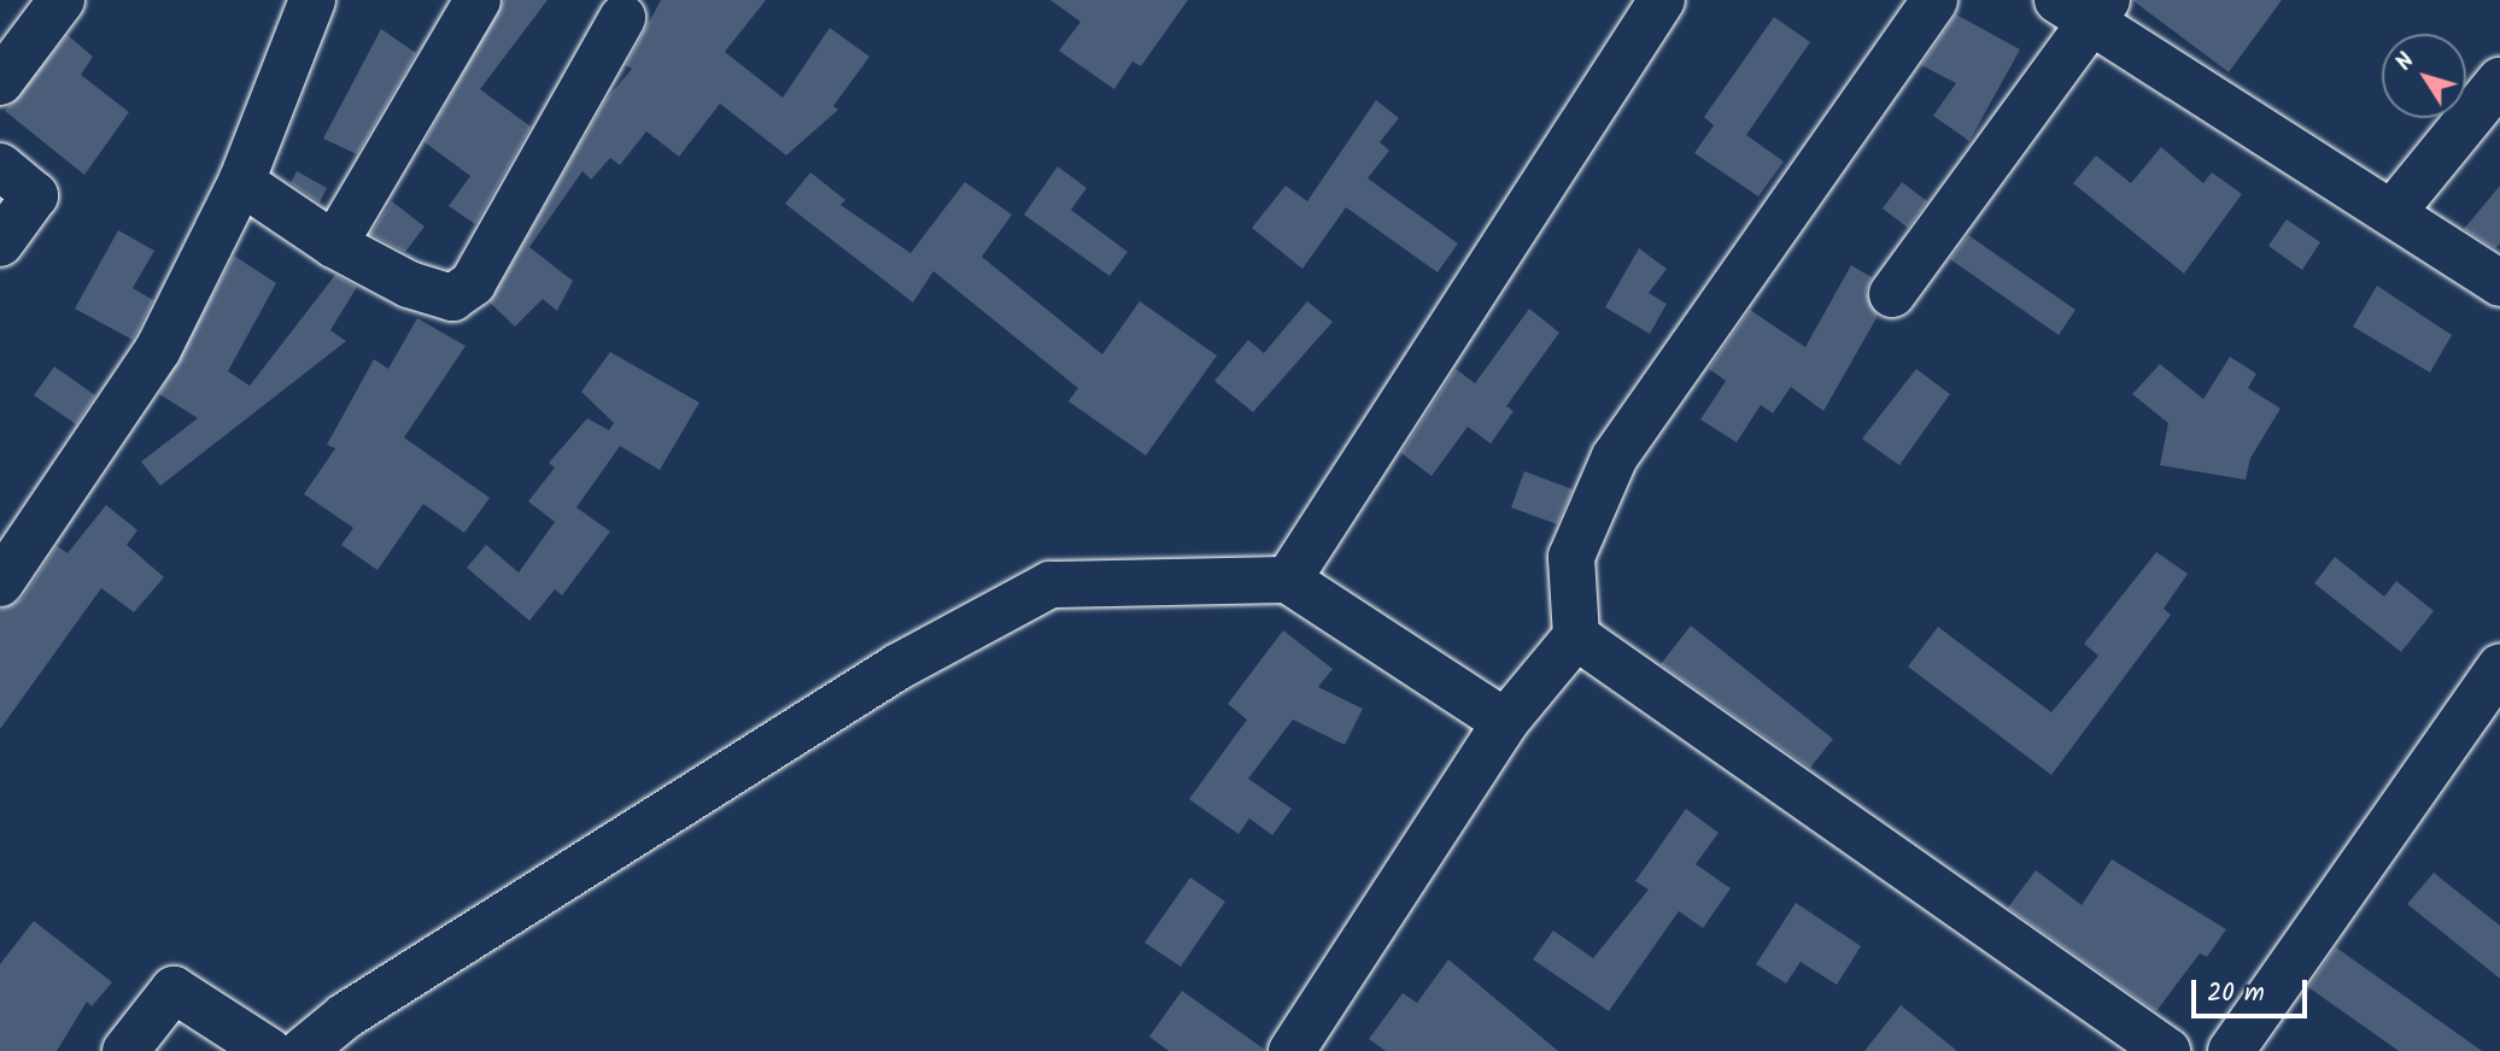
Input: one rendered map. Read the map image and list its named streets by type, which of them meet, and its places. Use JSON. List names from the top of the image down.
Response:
{
  "scale_bar": "20 m",
  "north": "top left"
}
